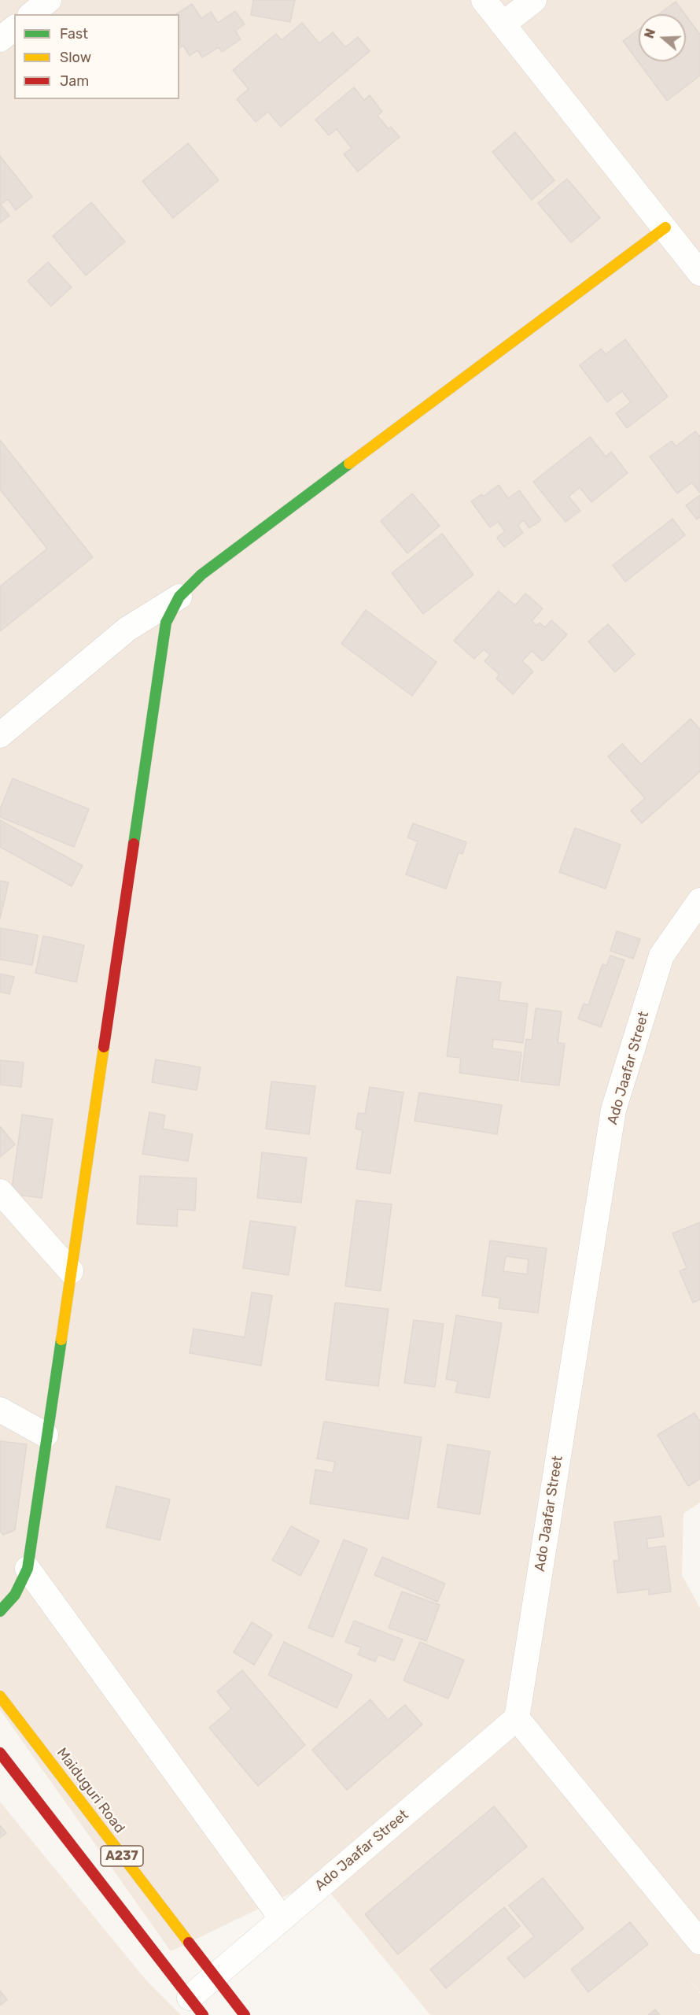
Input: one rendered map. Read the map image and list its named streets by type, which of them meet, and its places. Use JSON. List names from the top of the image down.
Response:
{
  "streets": {
    "main road": ["Maiduguri Road", "A237"],
    "street": ["Ado Jaafar Street"]
  },
  "crossings": [
    ["Ado Jaafar Street", "Maiduguri Road"],
    ["Ado Jaafar Street", "A237"]
  ],
  "legend": ["Fast", "Slow", "Jam"],
  "north": "left"
}
